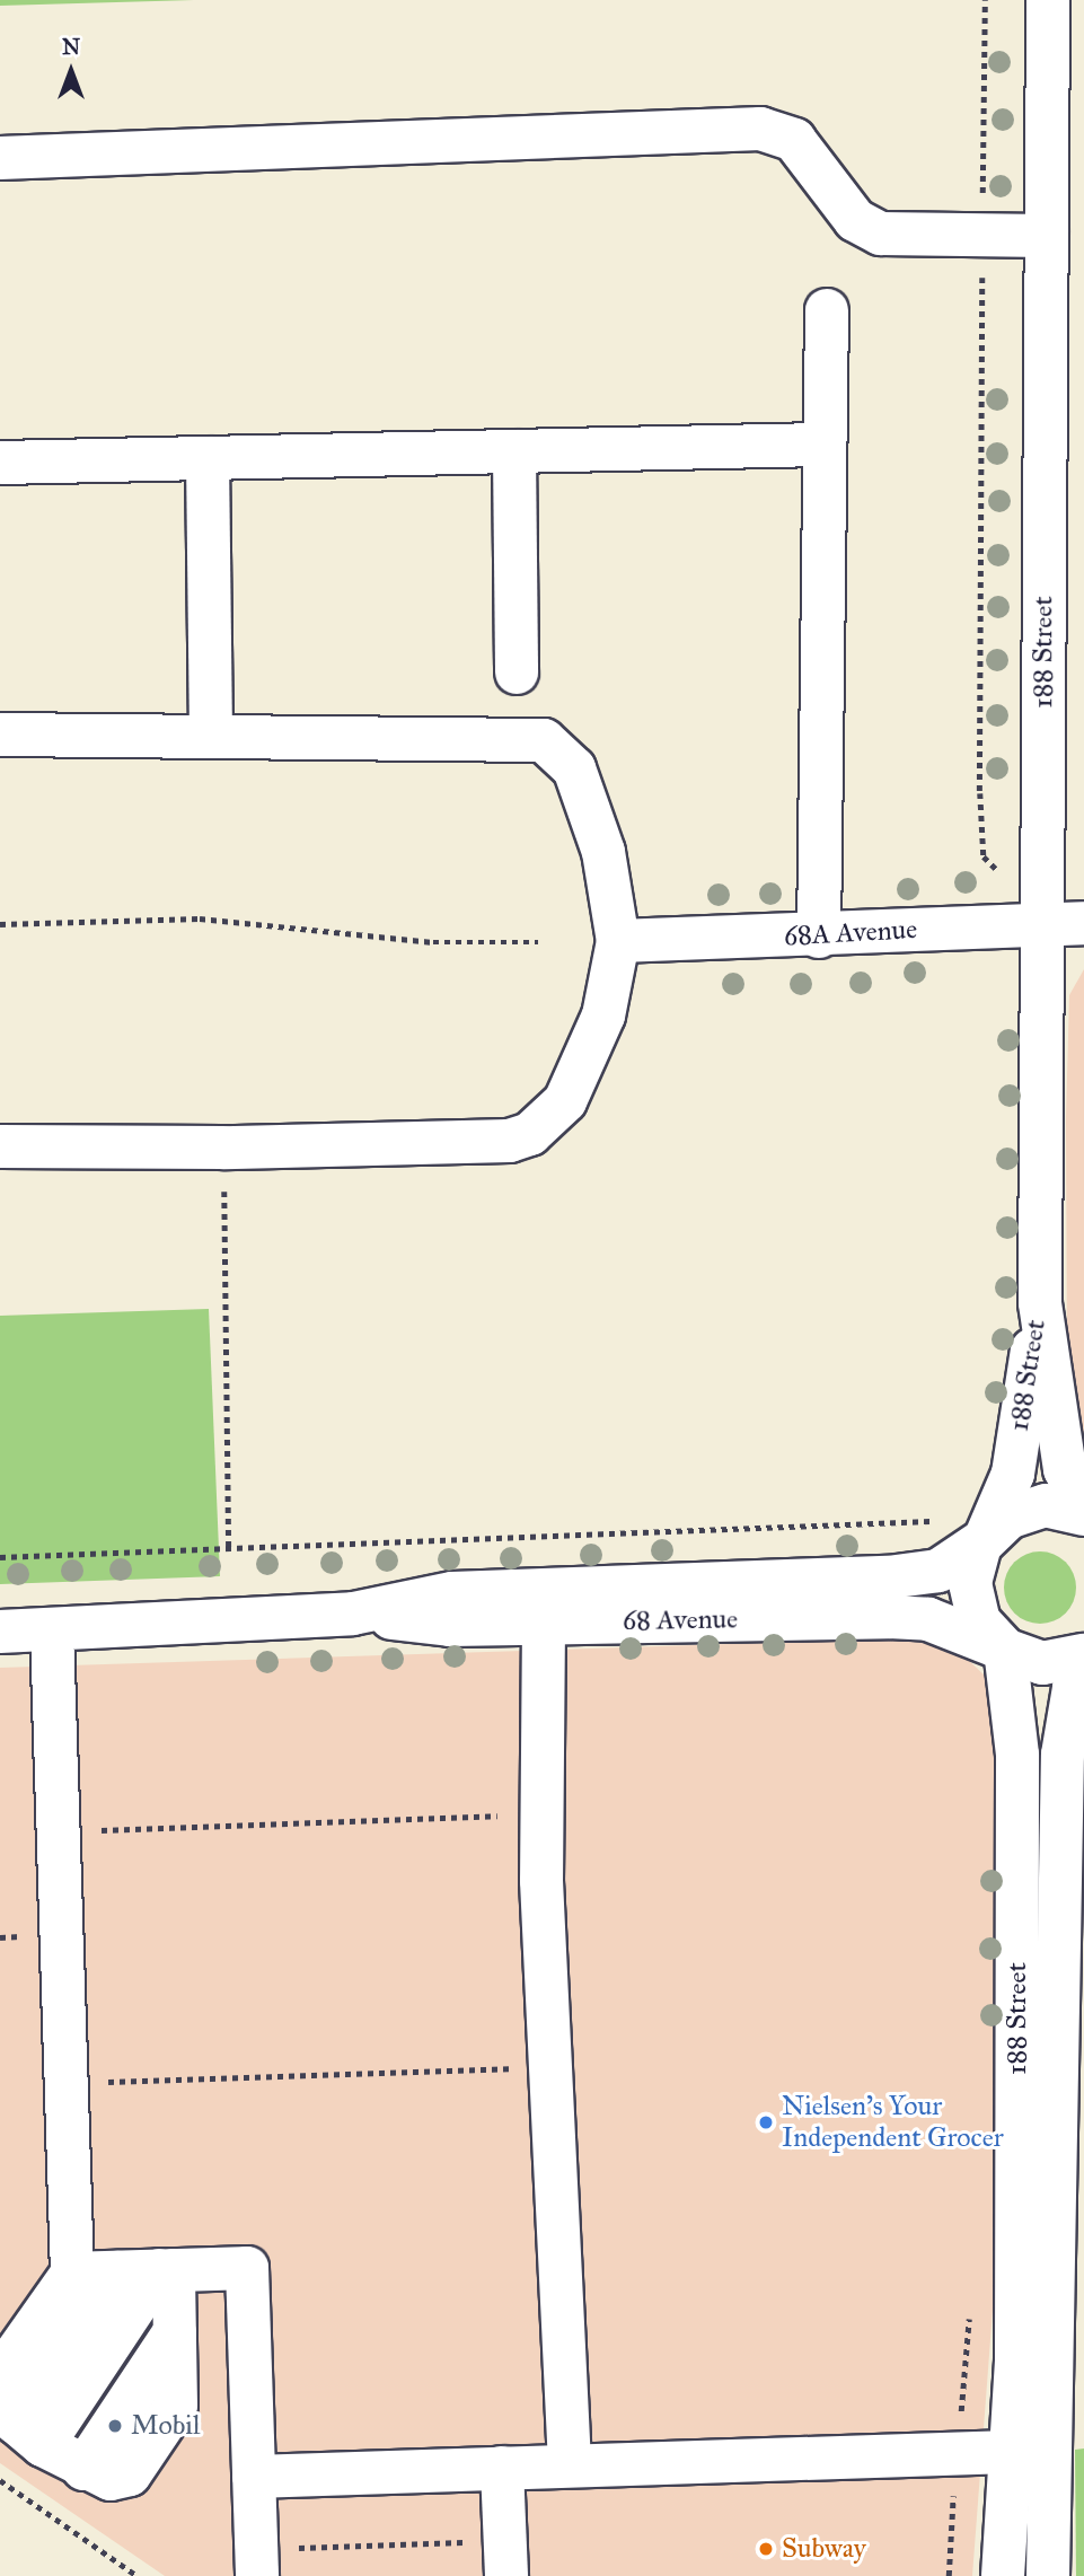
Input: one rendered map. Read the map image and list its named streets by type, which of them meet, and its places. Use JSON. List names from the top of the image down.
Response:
{
  "streets": {
    "street": ["188 Street", "68A Avenue", "68 Avenue"]
  },
  "crossings": [
    ["188 Street", "68A Avenue"],
    ["188 Street", "68 Avenue"]
  ],
  "places": ["Nielsen's Your Independent Grocer", "Mobil", "Subway"],
  "north": "top"
}
